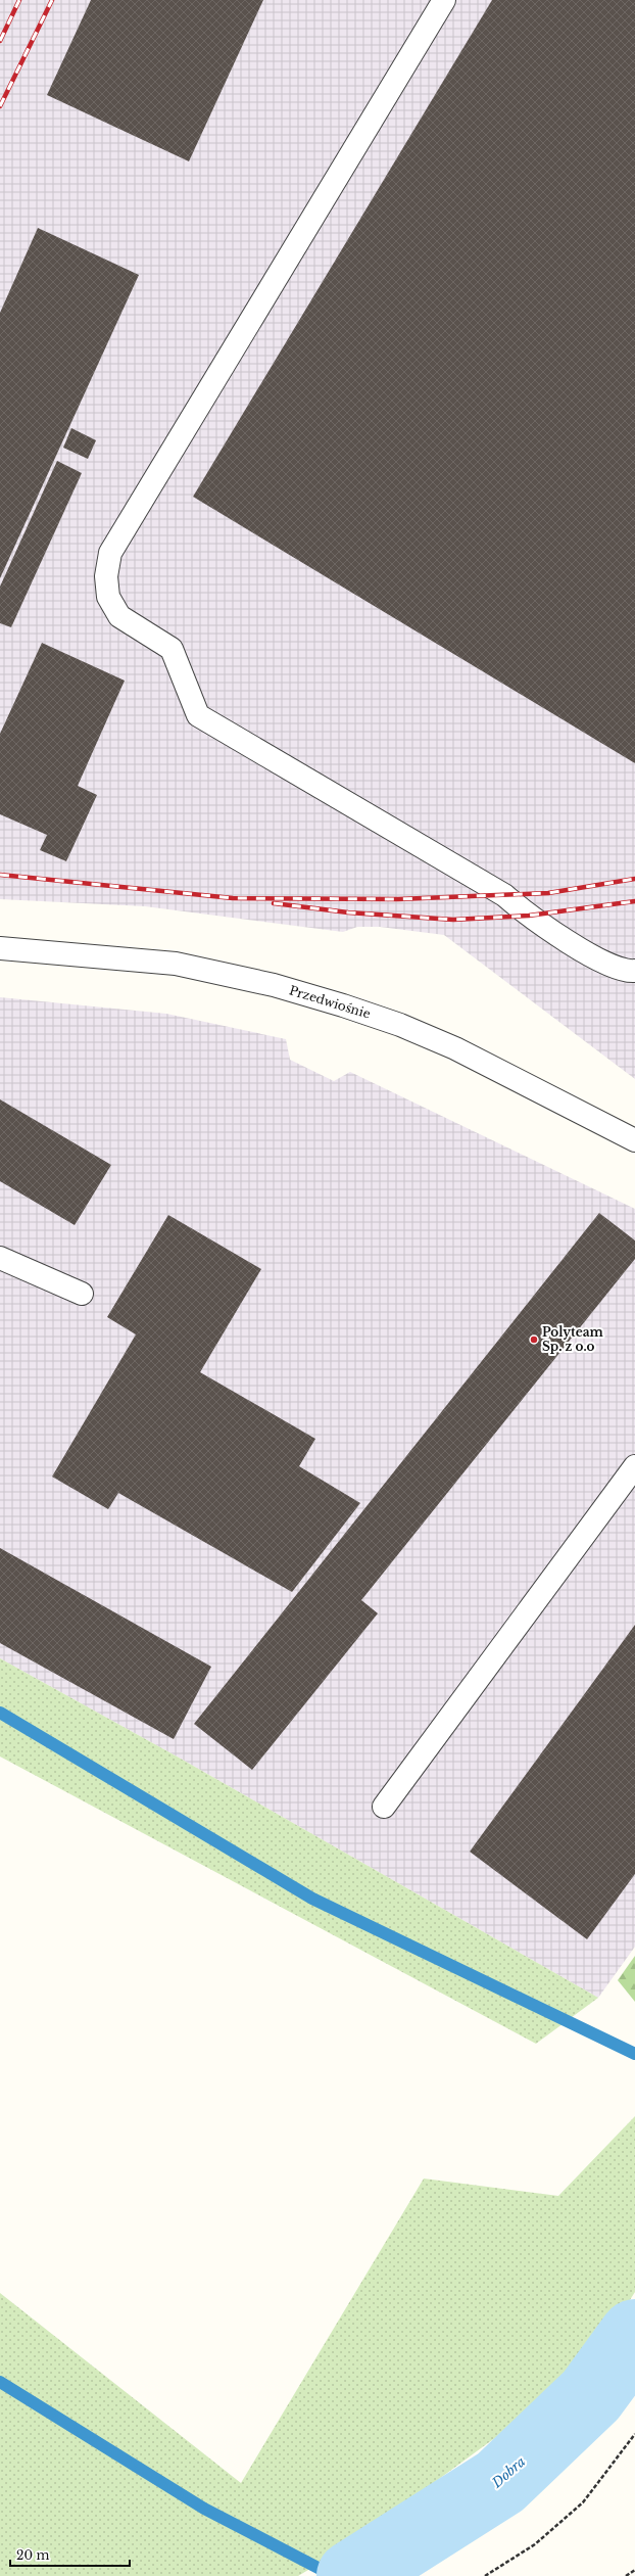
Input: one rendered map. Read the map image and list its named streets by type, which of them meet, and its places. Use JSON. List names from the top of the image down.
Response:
{
  "streets": {
    "street": ["Przedwiośnie"]
  },
  "water": ["Dobra"],
  "places": ["Polyteam Sp. z o.o"],
  "scale_bar": "20 m"
}
